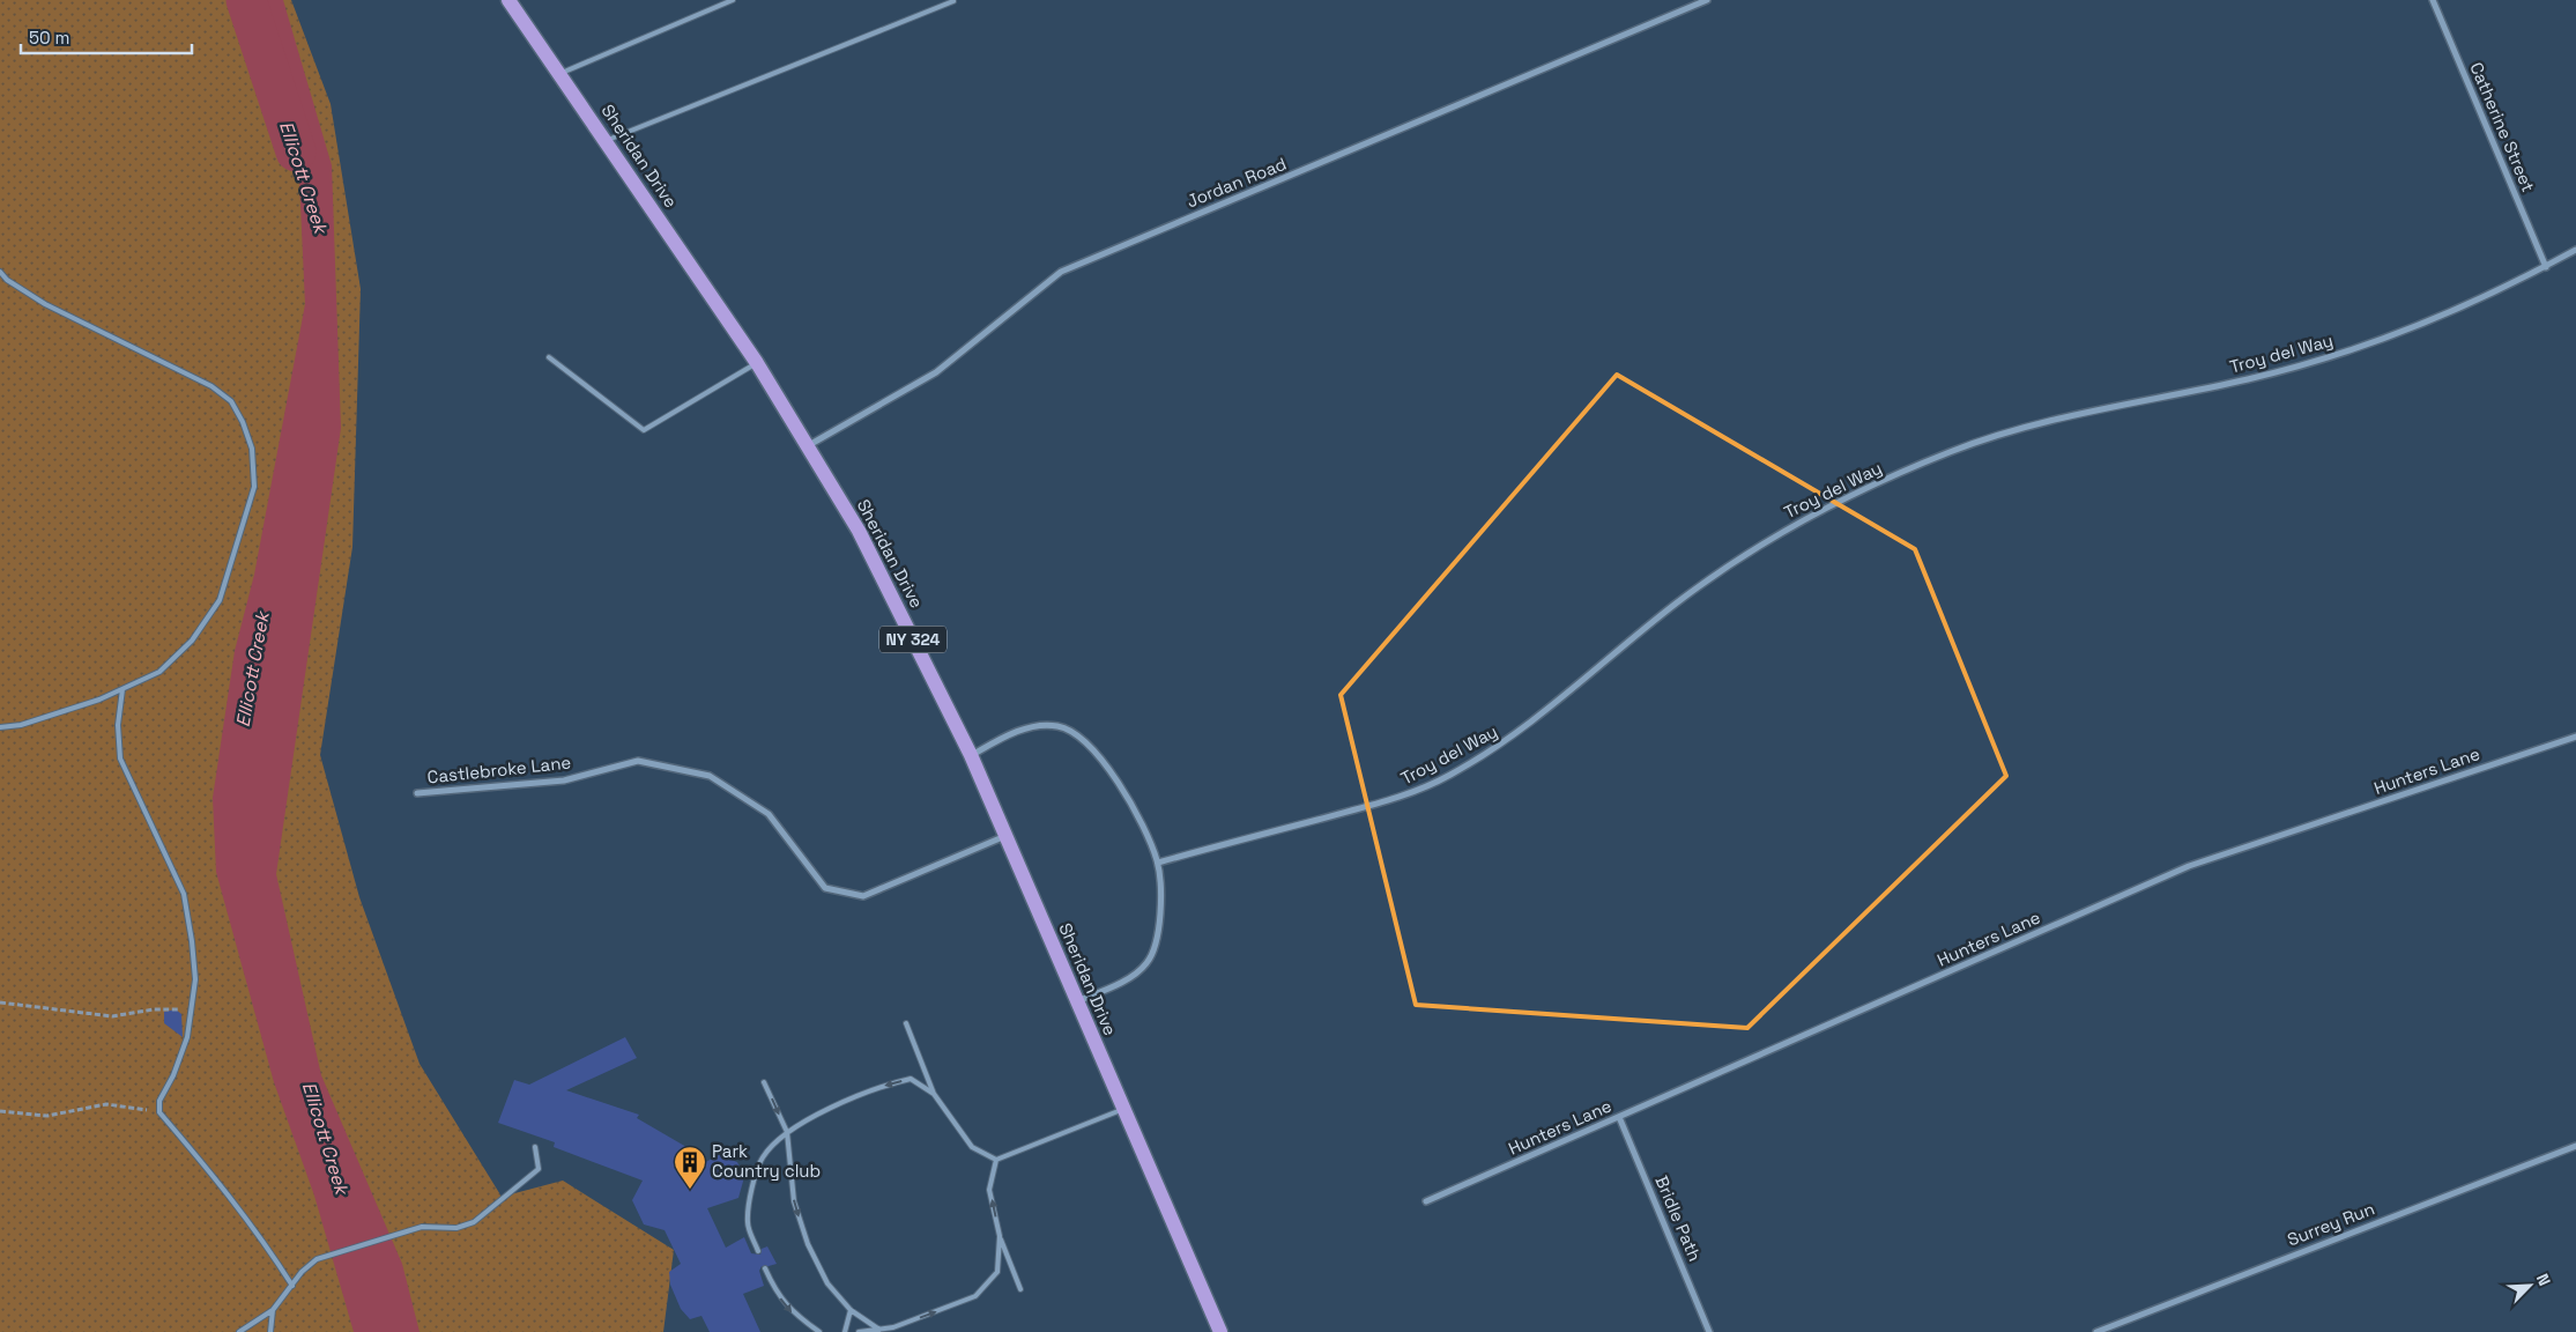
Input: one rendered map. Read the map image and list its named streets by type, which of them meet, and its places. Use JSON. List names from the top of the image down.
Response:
{
  "streets": {
    "main road": ["Sheridan Drive", "NY 324"],
    "street": [
      "Catherine Street",
      "Jordan Road",
      "Troy del Way",
      "Castlebroke Lane",
      "Hunters Lane",
      "Bridle Path",
      "Surrey Run"
    ]
  },
  "crossings": [
    ["Catherine Street", "Troy del Way"],
    ["Sheridan Drive", "Jordan Road"],
    ["Sheridan Drive", "Castlebroke Lane"],
    ["Hunters Lane", "Bridle Path"]
  ],
  "water": ["Ellicott Creek"],
  "places": {
    "building": ["Park Country club"]
  },
  "scale_bar": "50 m",
  "north": "top right"
}
